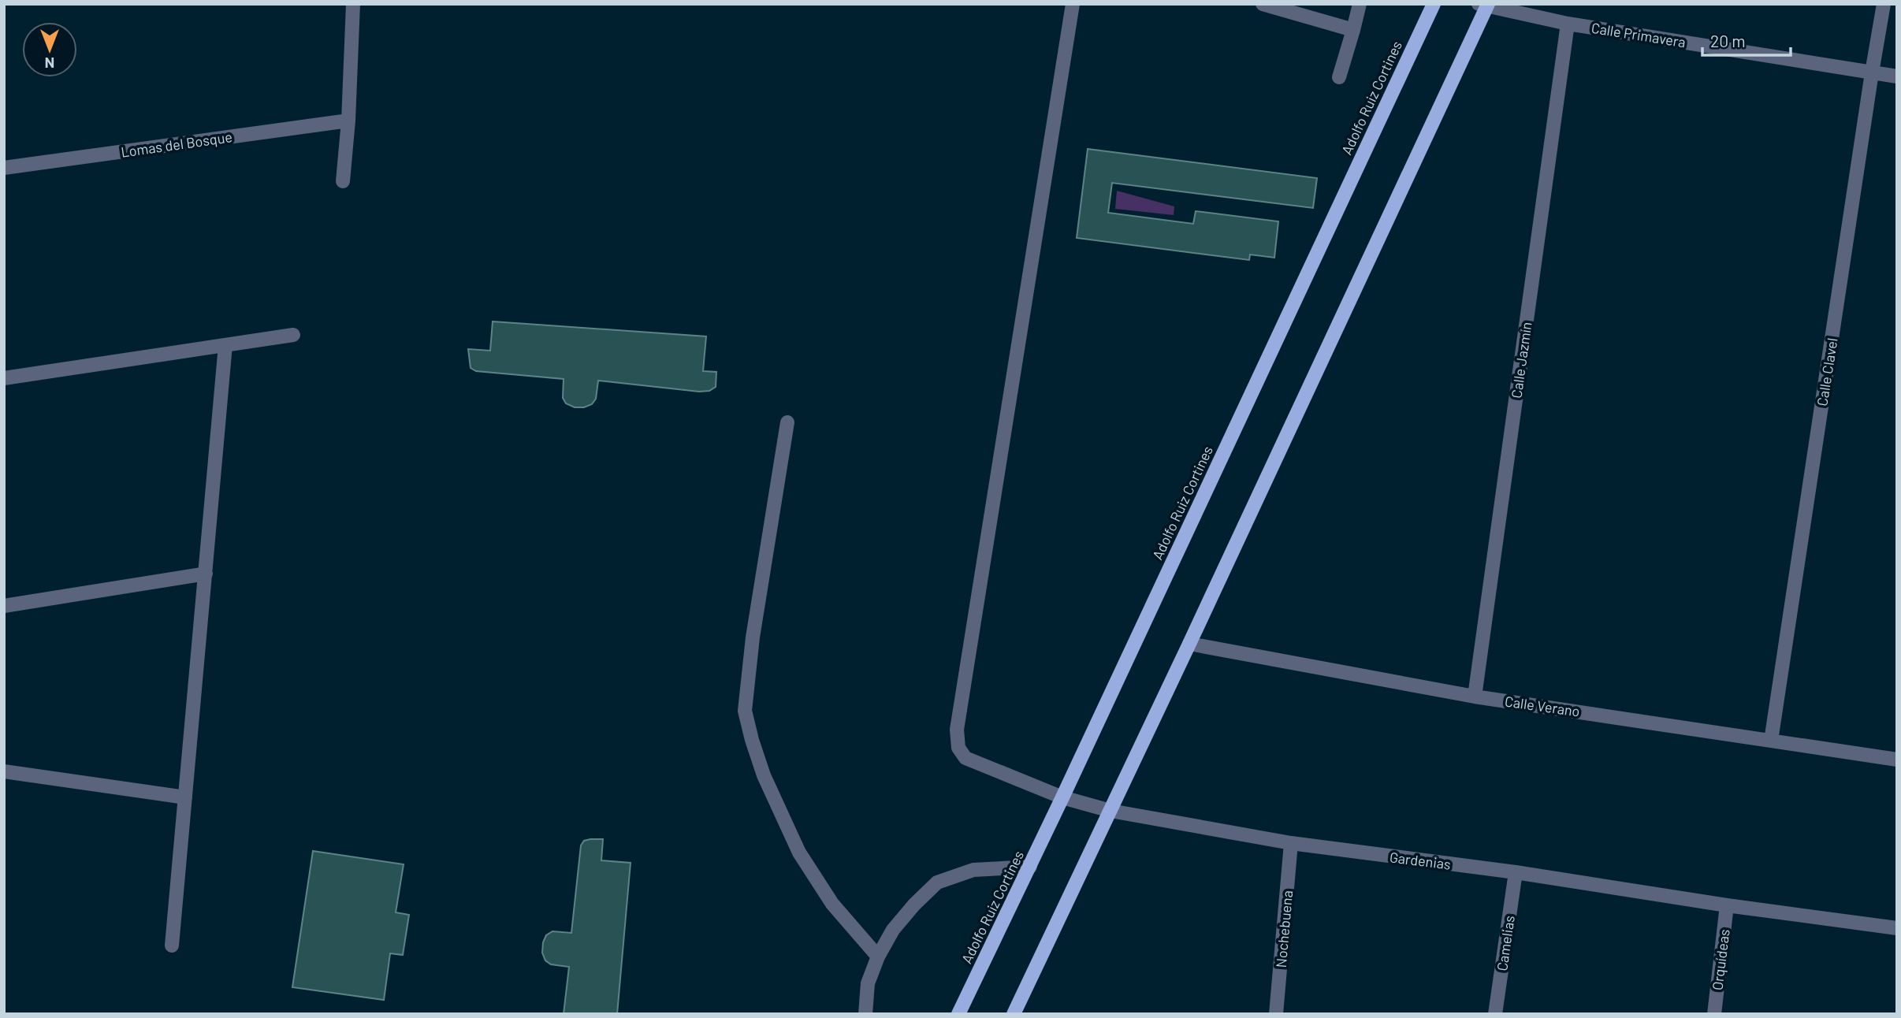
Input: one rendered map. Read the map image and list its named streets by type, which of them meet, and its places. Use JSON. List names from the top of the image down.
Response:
{
  "streets": {
    "main road": ["Adolfo Ruiz Cortines"],
    "street": [
      "Calle Primavera",
      "Lomas del Bosque",
      "Calle Jazmín",
      "Calle Clavel",
      "Calle Verano",
      "Gardenias",
      "Nochebuena",
      "Camelias",
      "Orquídeas"
    ]
  },
  "crossings": [
    ["Calle Primavera", "Calle Jazmín"],
    ["Calle Primavera", "Calle Clavel"],
    ["Adolfo Ruiz Cortines", "Gardenias"],
    ["Calle Jazmín", "Calle Verano"],
    ["Calle Clavel", "Calle Verano"],
    ["Gardenias", "Nochebuena"],
    ["Gardenias", "Camelias"],
    ["Gardenias", "Orquídeas"]
  ],
  "scale_bar": "20 m",
  "north": "bottom"
}
